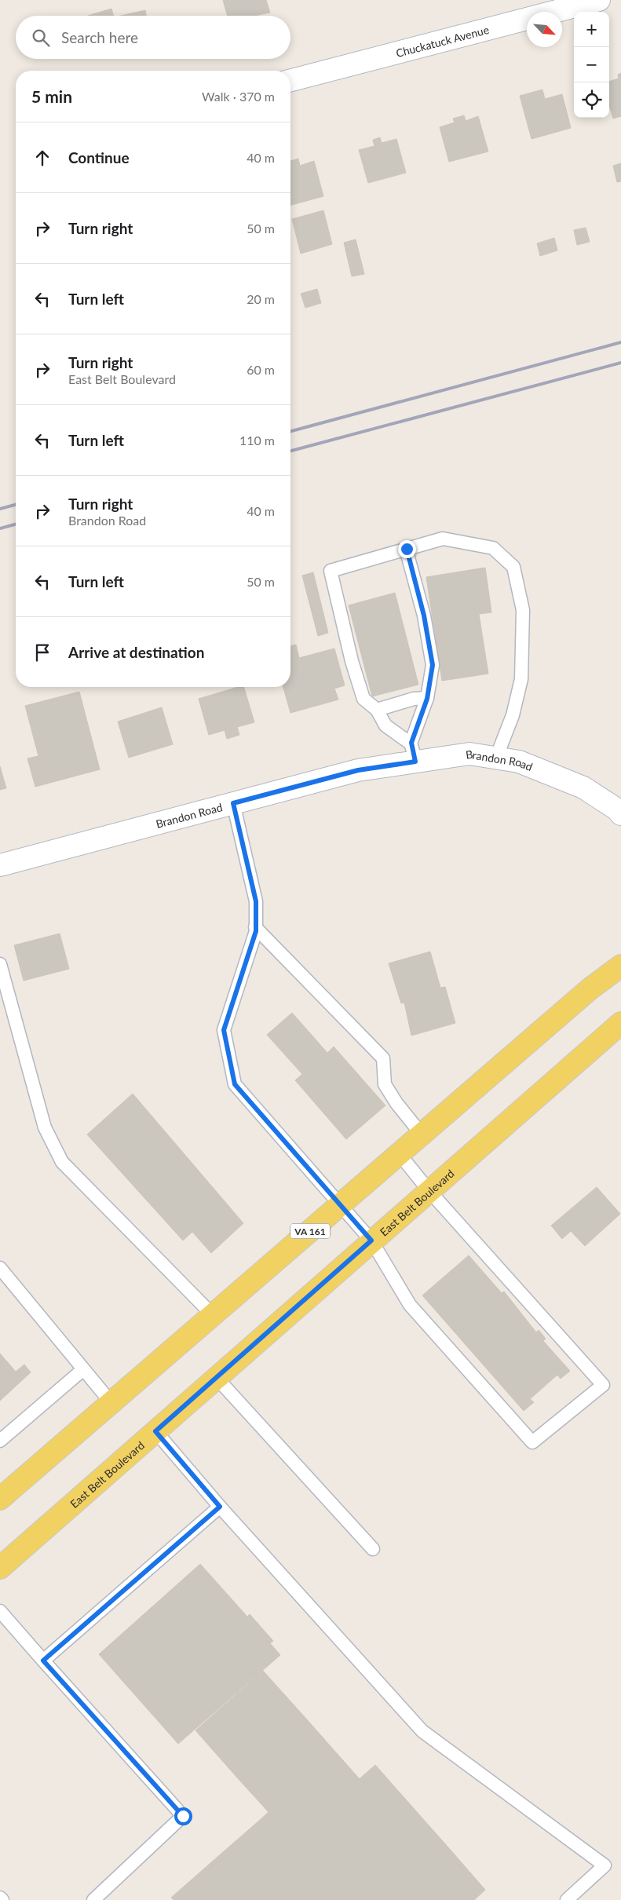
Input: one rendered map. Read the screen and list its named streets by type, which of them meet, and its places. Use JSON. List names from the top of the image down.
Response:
{
  "streets": {
    "main road": ["East Belt Boulevard", "VA 161"],
    "street": ["Chuckatuck Avenue", "Brandon Road"]
  },
  "north": "bottom right",
  "page": {
    "map_buttons": ["+", "−"],
    "search": "Search here",
    "heading": ["5 min", "Walk · 370 m"],
    "list": [
      ["Continue", "40 m"],
      ["Turn right", "50 m"],
      ["Turn left", "20 m"],
      ["Turn right", "East Belt Boulevard", "60 m"],
      ["Turn left", "110 m"],
      ["Turn right", "Brandon Road", "40 m"],
      ["Turn left", "50 m"],
      "Arrive at destination"
    ]
  }
}
